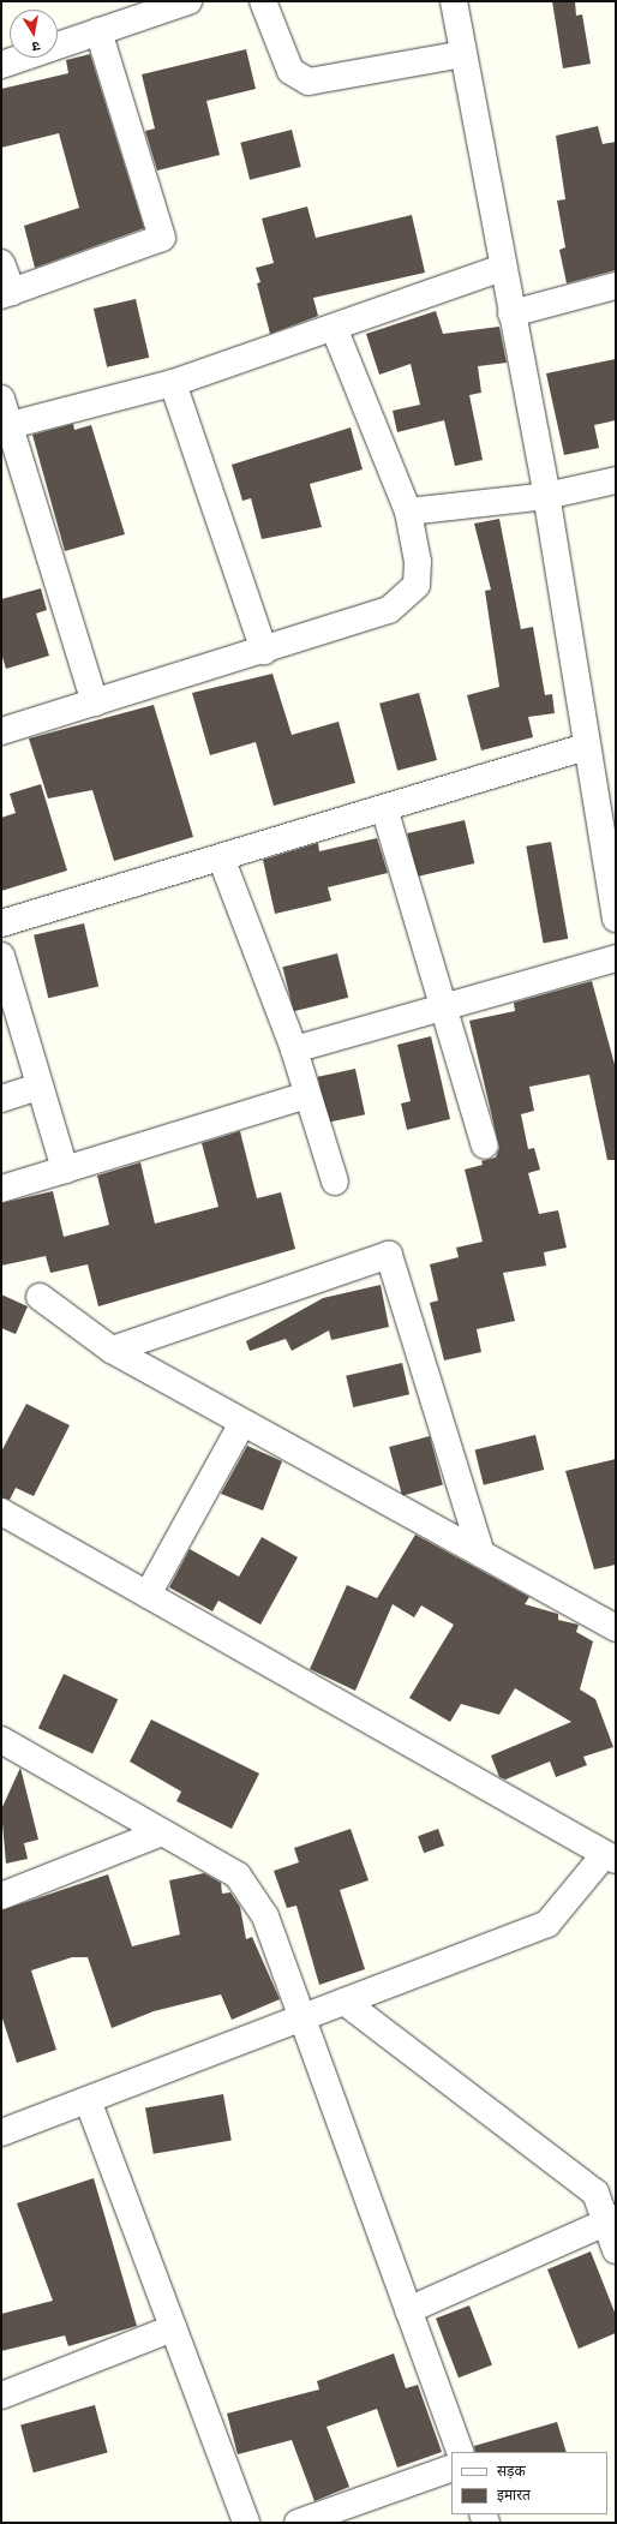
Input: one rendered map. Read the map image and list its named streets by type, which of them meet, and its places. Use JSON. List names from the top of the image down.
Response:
{
  "legend": ["सड़क", "इमारत"],
  "north": "bottom"
}
